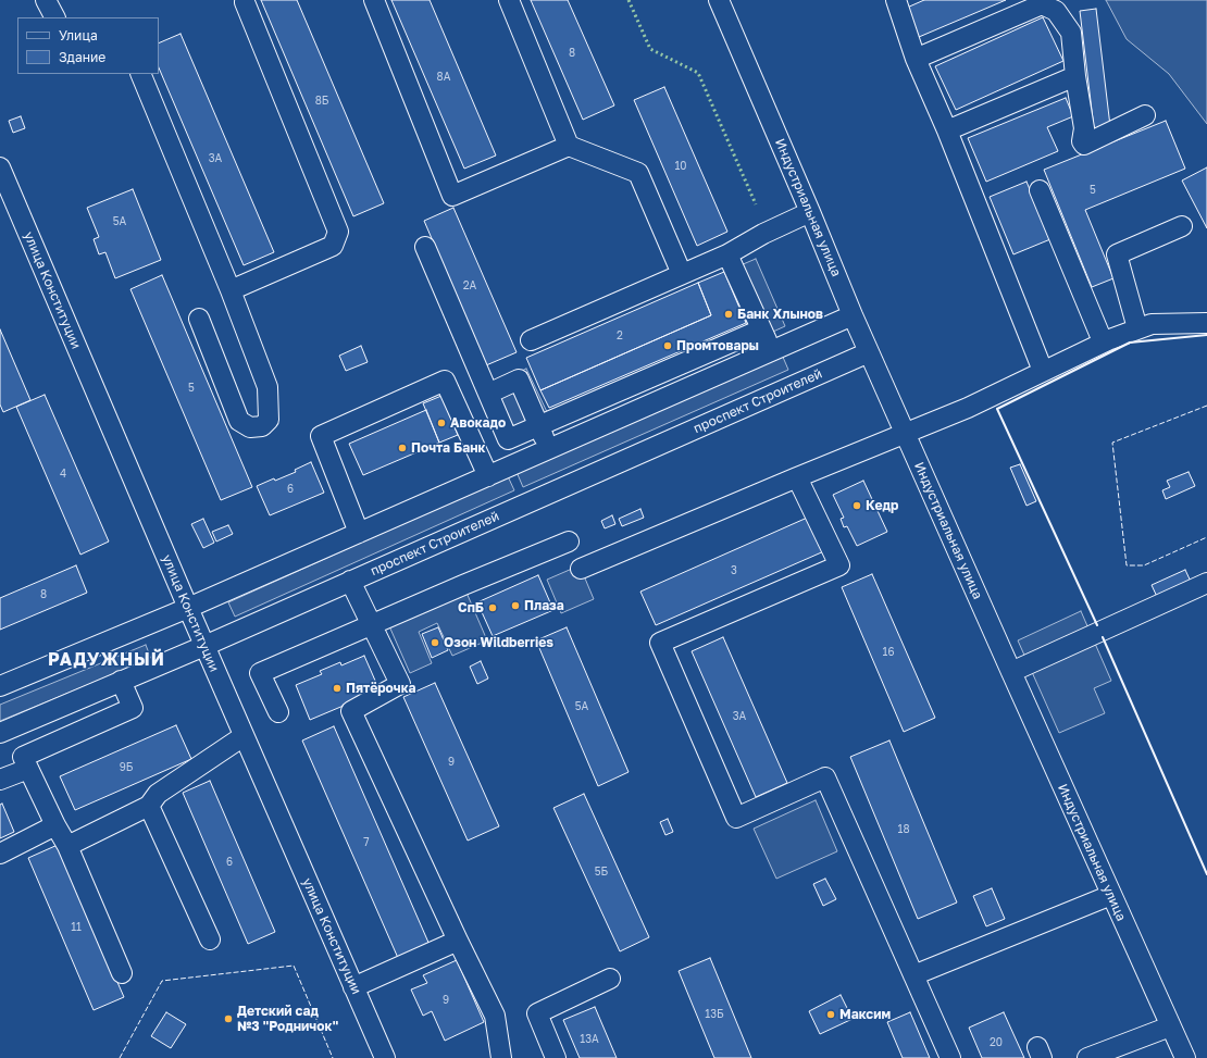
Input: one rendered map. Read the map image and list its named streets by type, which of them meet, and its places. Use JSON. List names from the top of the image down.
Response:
{
  "streets": {
    "street": ["Индустриальная улица", "улица Конституции", "проспект Строителей"]
  },
  "crossings": [
    ["Индустриальная улица", "проспект Строителей"],
    ["улица Конституции", "проспект Строителей"]
  ],
  "districts": ["РАДУЖНЫЙ"],
  "places": [
    "Банк Хлынов",
    "Промтовары",
    "Авокадо",
    "Почта Банк",
    "Кедр",
    "Плаза",
    "СпБ",
    "Озон Wildberries",
    "Пятёрочка",
    "Максим",
    "Детский сад №3 \"Родничок\""
  ],
  "house_numbers": [
    "8",
    "8А",
    "8Б",
    "3А",
    "10",
    "5",
    "5А",
    "2А",
    "2",
    "5",
    "4",
    "6",
    "3",
    "8",
    "16",
    "5А",
    "3А",
    "9",
    "9Б",
    "18",
    "7",
    "6",
    "5Б",
    "11",
    "9",
    "13Б",
    "13А",
    "20"
  ],
  "legend": ["Улица", "Здание"]
}
